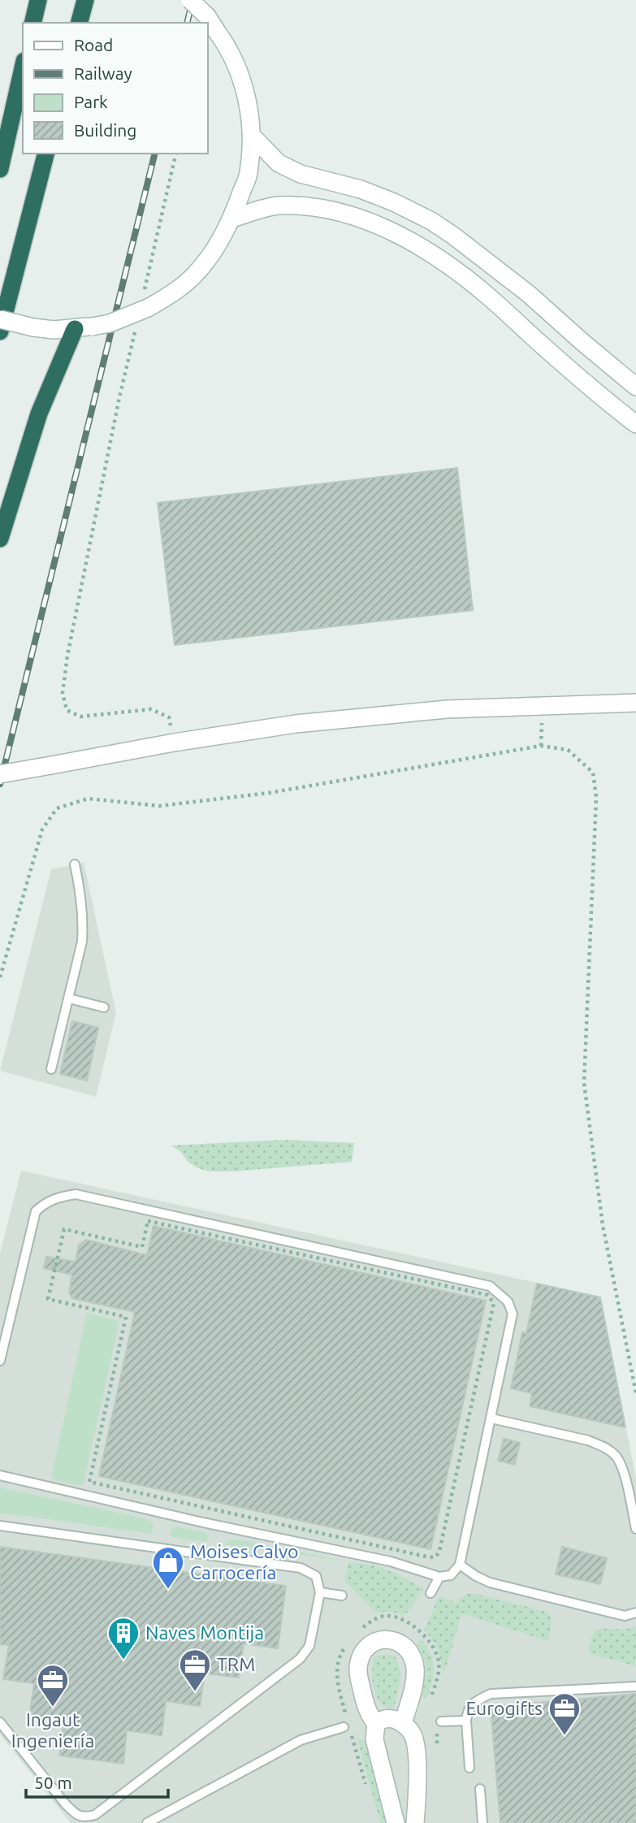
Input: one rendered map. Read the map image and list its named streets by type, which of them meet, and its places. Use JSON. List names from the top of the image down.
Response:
{
  "places": {
    "shop": ["Moises Calvo Carrocería"],
    "building": ["Naves Montija"],
    "office": ["TRM", "Ingaut Ingeniería", "Eurogifts"]
  },
  "legend": [
    "Road",
    "Railway",
    "Park",
    "Building"
  ],
  "scale_bar": "50 m"
}
